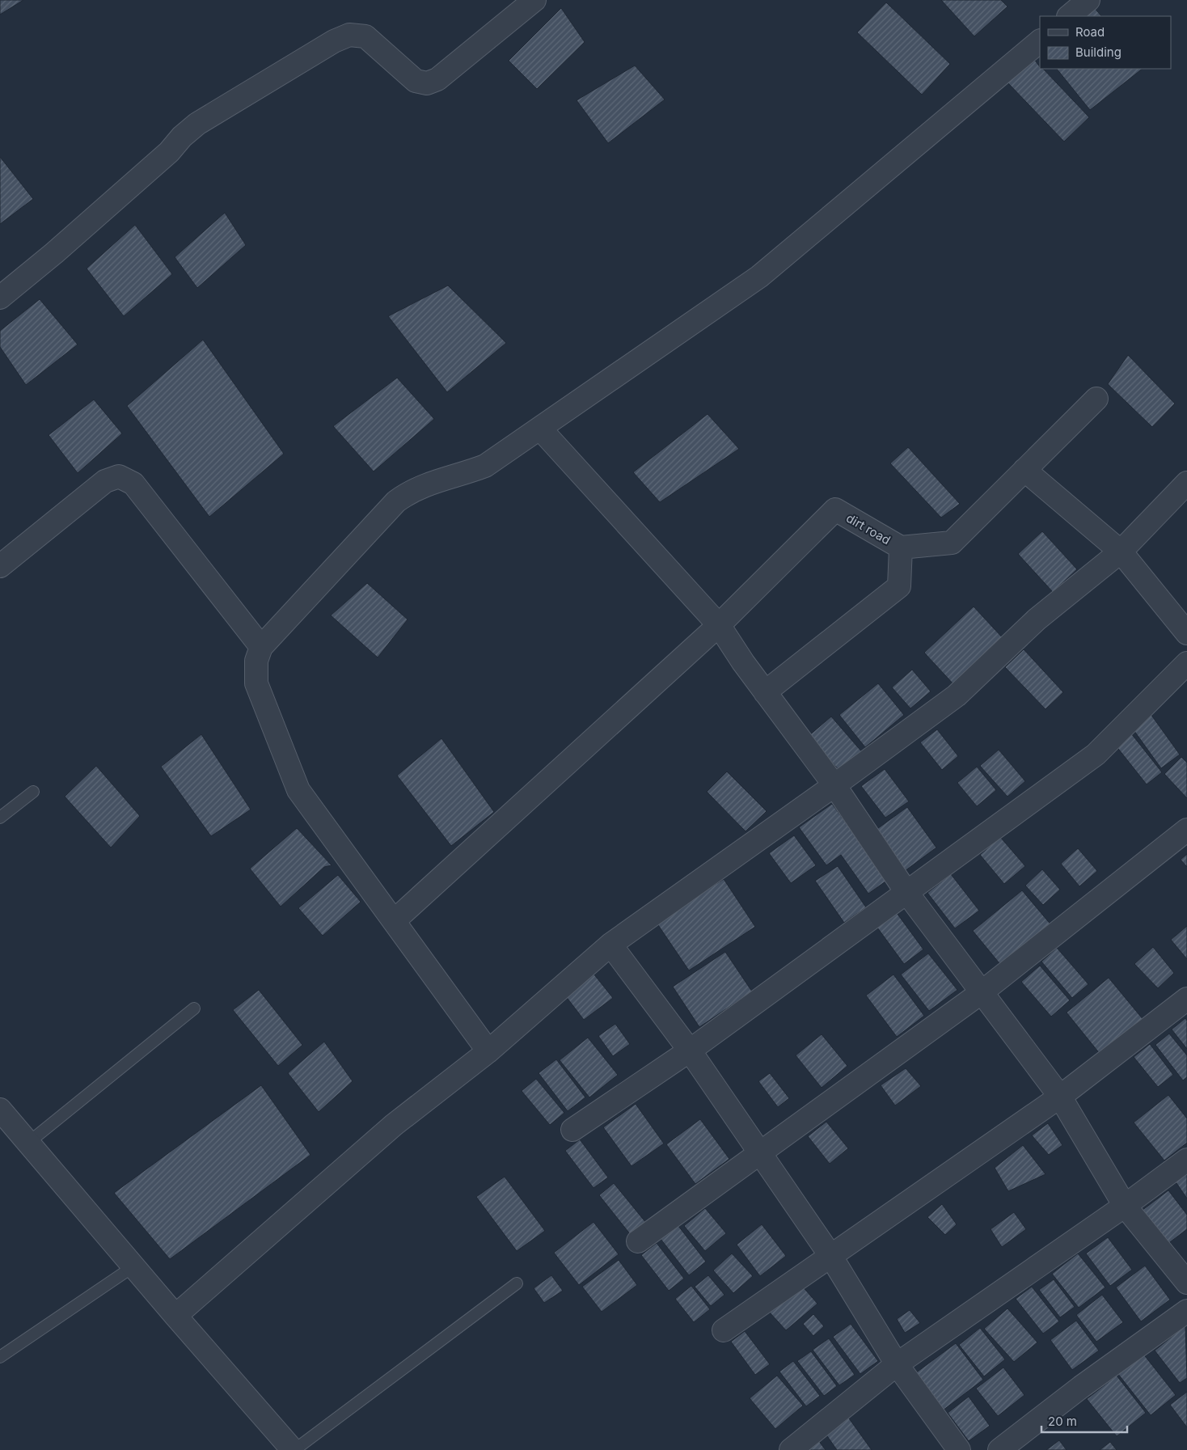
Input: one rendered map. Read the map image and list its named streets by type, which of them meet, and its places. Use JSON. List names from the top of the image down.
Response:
{
  "streets": {
    "street": ["dirt road"]
  },
  "legend": ["Road", "Building"],
  "scale_bar": "20 m"
}
